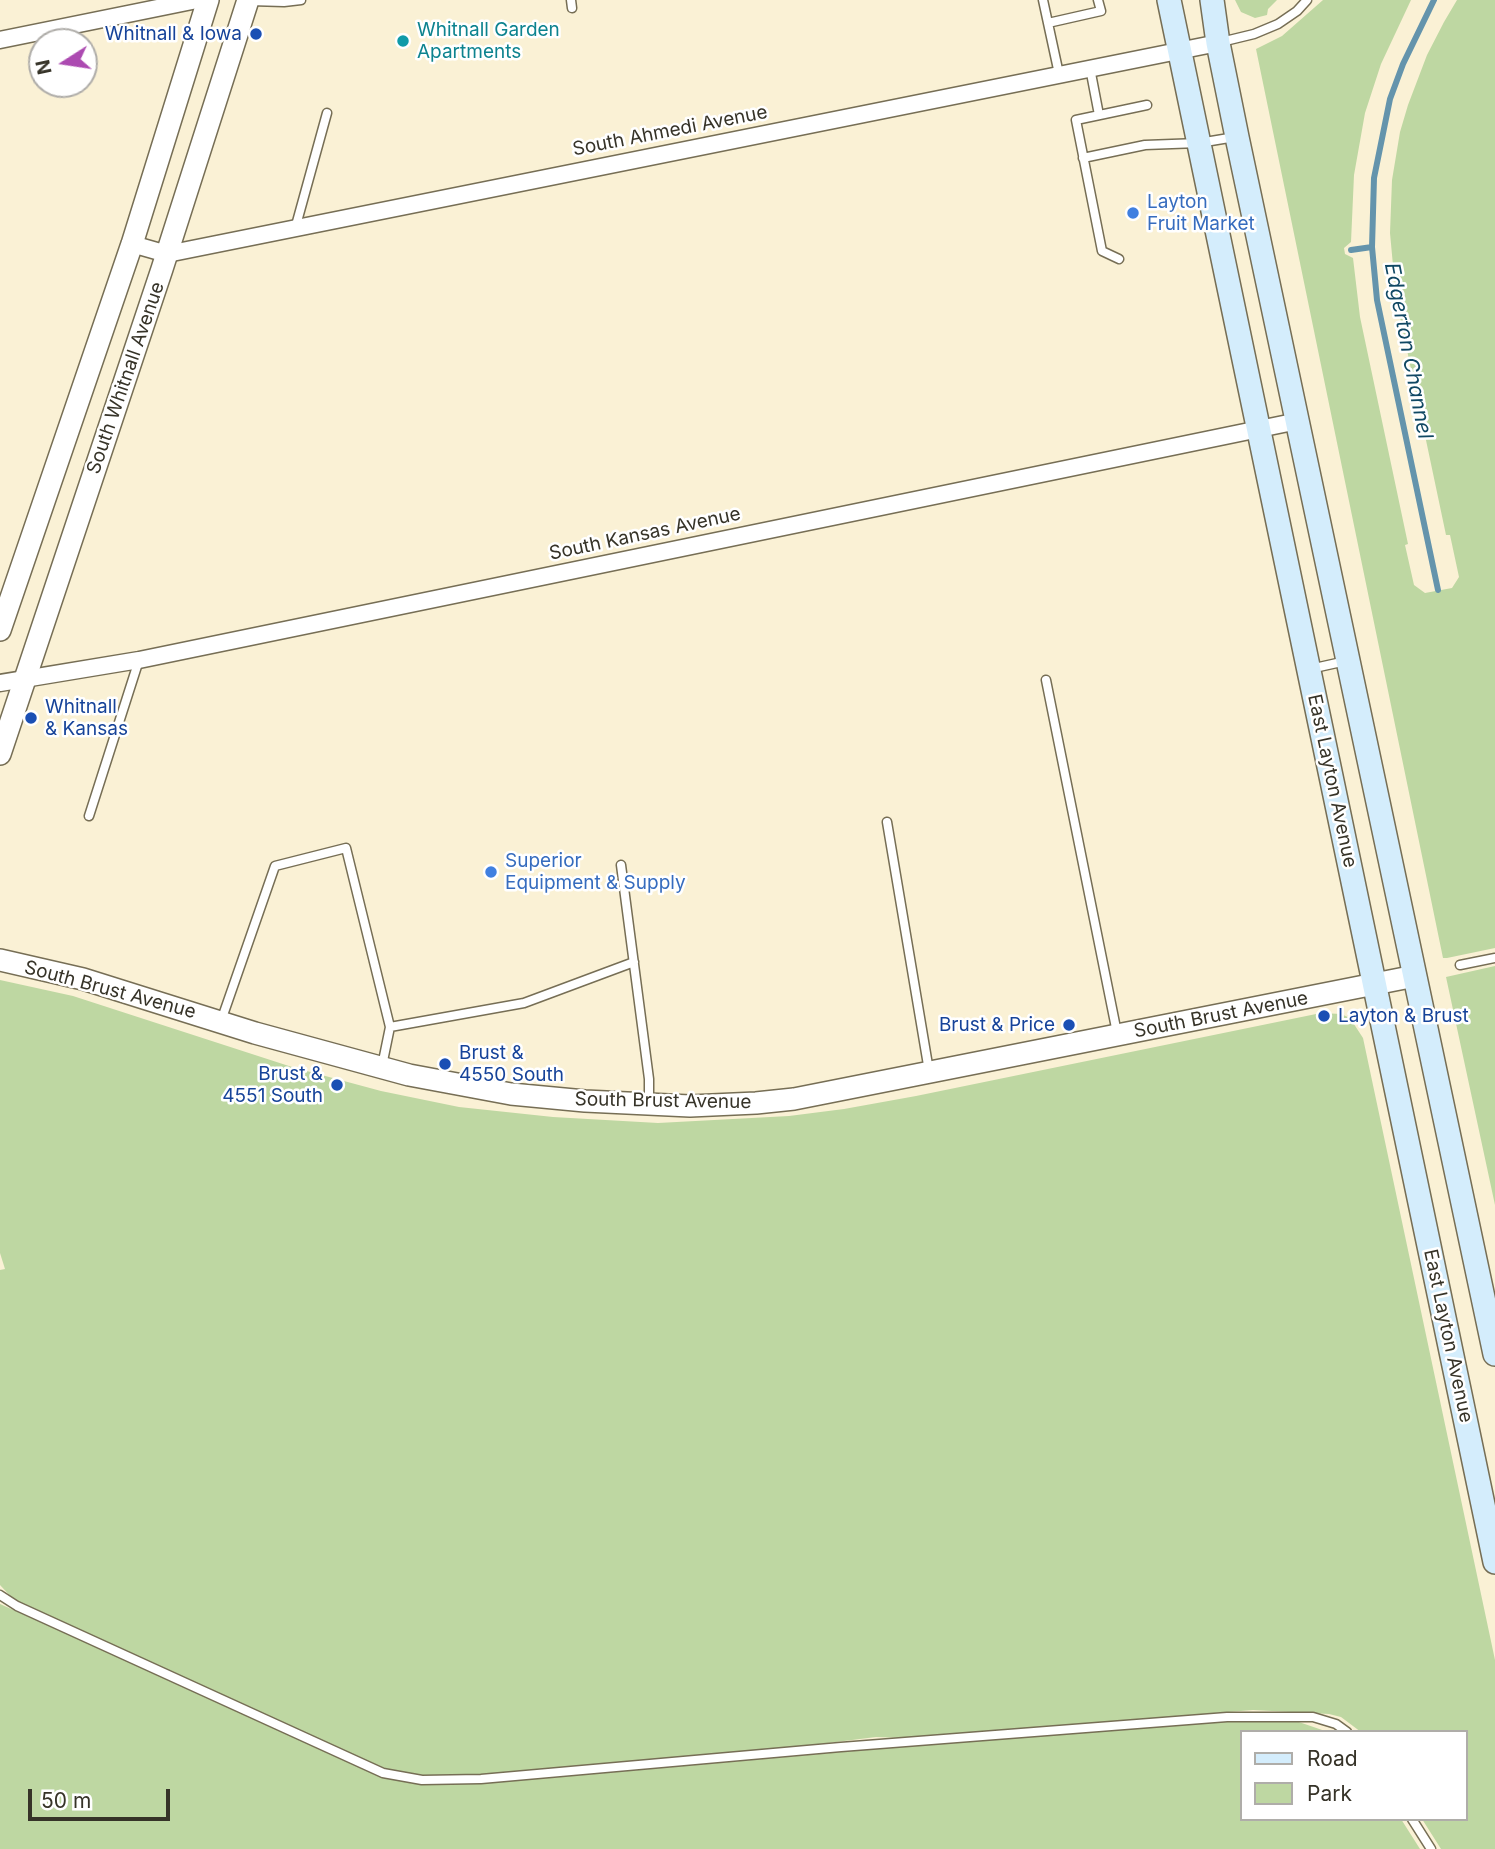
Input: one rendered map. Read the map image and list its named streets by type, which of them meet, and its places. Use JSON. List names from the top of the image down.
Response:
{
  "streets": {
    "main road": ["East Layton Avenue"],
    "street": [
      "South Ahmedi Avenue",
      "South Whitnall Avenue",
      "South Kansas Avenue",
      "South Brust Avenue"
    ]
  },
  "crossings": [
    ["South Ahmedi Avenue", "South Whitnall Avenue"],
    ["South Ahmedi Avenue", "East Layton Avenue"],
    ["South Whitnall Avenue", "South Kansas Avenue"],
    ["South Kansas Avenue", "East Layton Avenue"],
    ["East Layton Avenue", "South Brust Avenue"]
  ],
  "water": ["Edgerton Channel"],
  "places": [
    "Whitnall & Iowa",
    "Whitnall Garden Apartments",
    "Layton Fruit Market",
    "Whitnall & Kansas",
    "Superior Equipment & Supply",
    "Layton & Brust",
    "Brust & Price",
    "Brust & 4550 South",
    "Brust & 4551 South"
  ],
  "legend": ["Road", "Park"],
  "scale_bar": "50 m",
  "north": "left"
}
